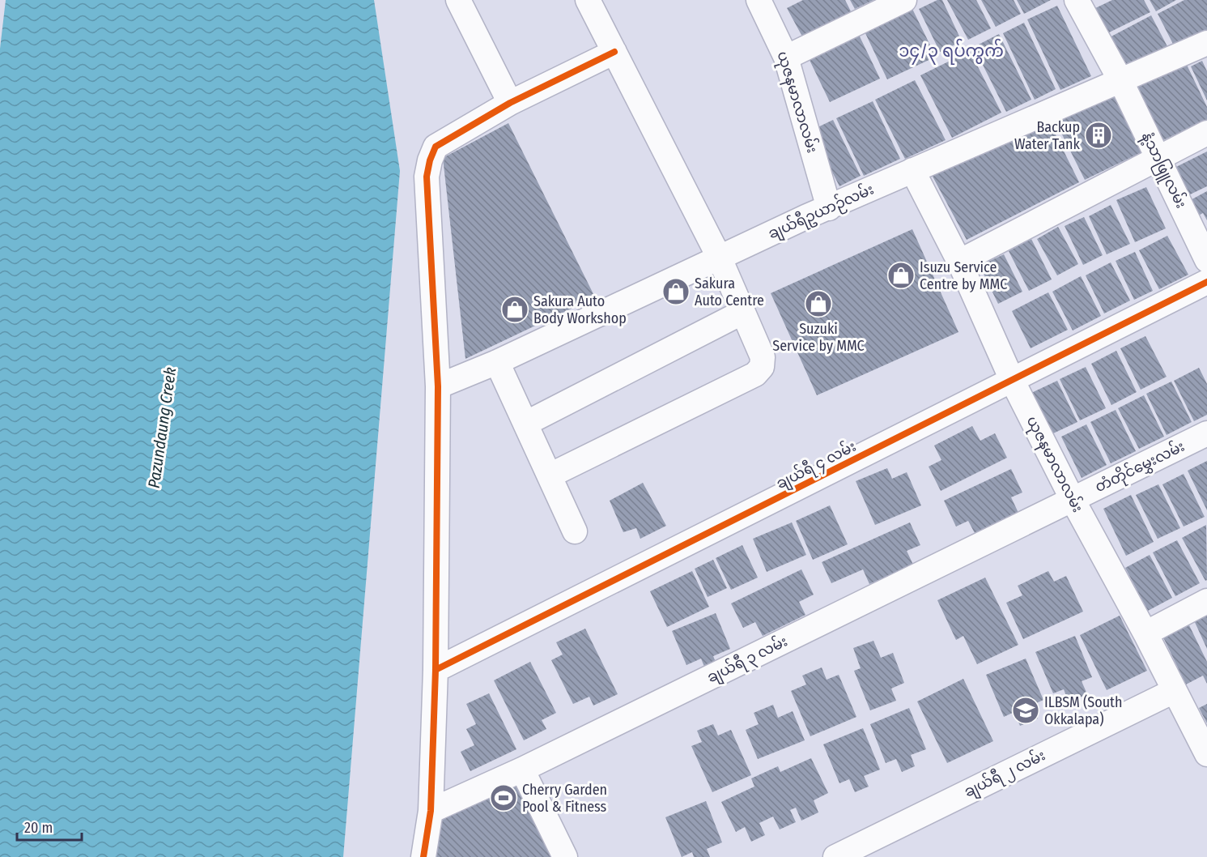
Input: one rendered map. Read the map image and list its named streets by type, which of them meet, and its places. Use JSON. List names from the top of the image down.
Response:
{
  "streets": {
    "street": [
      "ယုဇနမာလာလမ်း",
      "နံ့သာဖြူလမ်း",
      "ချယ်ရီဥယာဉ်လမ်း",
      "ချယ်ရီ ၄ လမ်း",
      "တံတိုင်မွှေးလမ်း",
      "ချယ်ရီ ၃ လမ်း",
      "ချယ်ရီ ၂ လမ်း"
    ]
  },
  "crossings": [
    ["ယုဇနမာလာလမ်း", "ချယ်ရီဥယာဉ်လမ်း"],
    ["ယုဇနမာလာလမ်း", "ချယ်ရီ ၄ လမ်း"],
    ["ယုဇနမာလာလမ်း", "တံတိုင်မွှေးလမ်း"],
    ["ယုဇနမာလာလမ်း", "ချယ်ရီ ၃ လမ်း"],
    ["ယုဇနမာလာလမ်း", "ချယ်ရီ ၂ လမ်း"],
    ["နံ့သာဖြူလမ်း", "ချယ်ရီဥယာဉ်လမ်း"],
    ["တံတိုင်မွှေးလမ်း", "ချယ်ရီ ၃ လမ်း"]
  ],
  "districts": ["၁၄/၃ ရပ်ကွက်"],
  "water": ["Pazundaung Creek"],
  "places": {
    "building": ["Backup Water Tank"],
    "shop": [
      "Isuzu Service Centre by MMC",
      "Sakura Auto Centre",
      "Suzuki Service by MMC",
      "Sakura Auto Body Workshop"
    ],
    "school or university": ["ILBSM (South Okkalapa)"],
    "sports": ["Cherry Garden Pool & Fitness"]
  },
  "scale_bar": "20 m"
}
